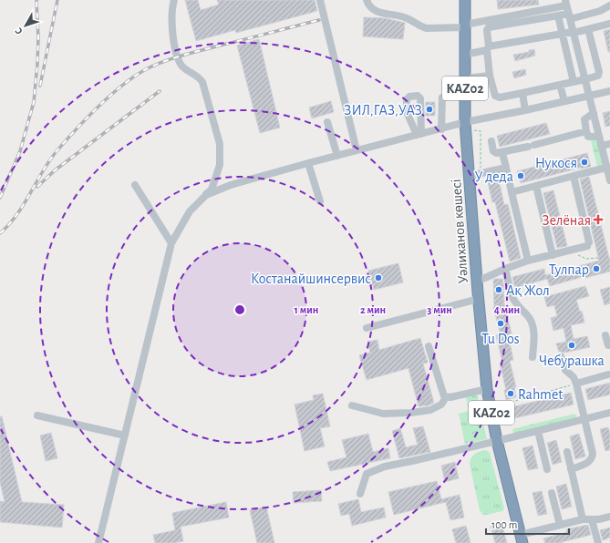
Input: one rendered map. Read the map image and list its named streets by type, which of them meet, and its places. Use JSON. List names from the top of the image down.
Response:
{
  "streets": {
    "highway": ["KАZ02", "Уәлиханов көшесі"]
  },
  "places": {
    "other": [
      "ЗИЛ,ГАЗ,УАЗ",
      "Нукося",
      "У деда",
      "Тулпар",
      "Костанайшинсервис",
      "Ақ Жол",
      "Tu Dos",
      "Чебурашка",
      "Rahmet"
    ],
    "health": ["Зелёная"]
  },
  "scale_bar": "100 m",
  "north": "bottom left",
  "rings": [
    "1 мин",
    "2 мин",
    "3 мин",
    "4 мин"
  ]
}
